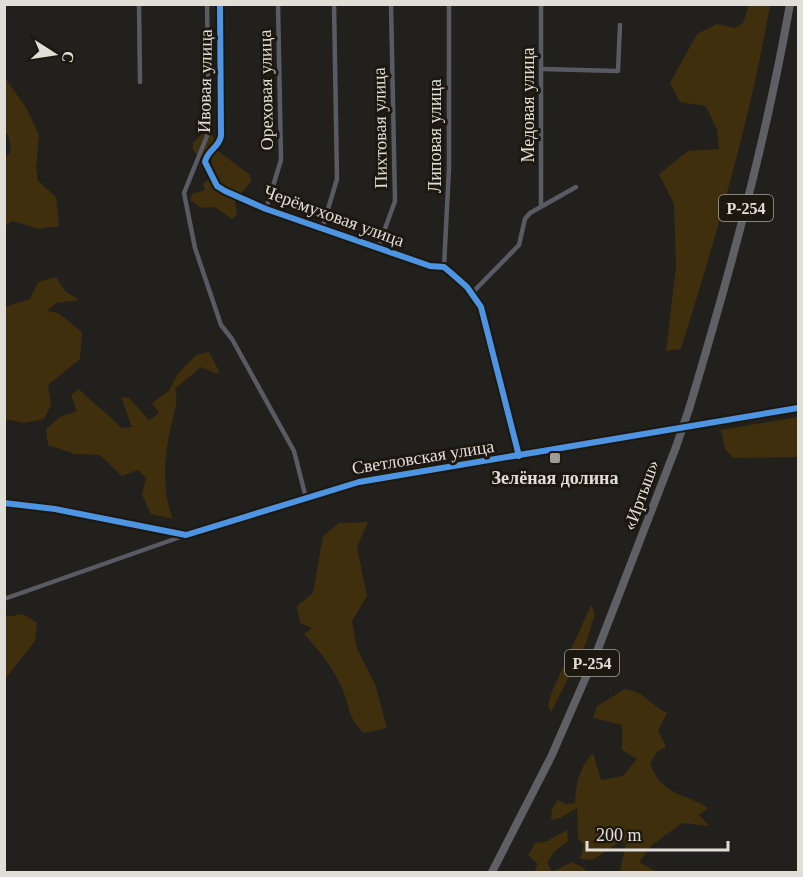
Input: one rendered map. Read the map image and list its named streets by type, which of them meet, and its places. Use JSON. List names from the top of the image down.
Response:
{
  "streets": {
    "highway": ["Р-254", "«Иртыш»"],
    "street": [
      "Ивовая улица",
      "Ореховая улица",
      "Медовая улица",
      "Пихтовая улица",
      "Липовая улица",
      "Черёмуховая улица",
      "Светловская улица"
    ]
  },
  "crossings": [
    ["Ивовая улица", "Черёмуховая улица"],
    ["Ивовая улица", "Светловская улица"],
    ["Ореховая улица", "Черёмуховая улица"],
    ["Пихтовая улица", "Черёмуховая улица"],
    ["Липовая улица", "Черёмуховая улица"]
  ],
  "places": {
    "transit": ["Зелёная долина"]
  },
  "scale_bar": "200 m",
  "north": "right"
}
